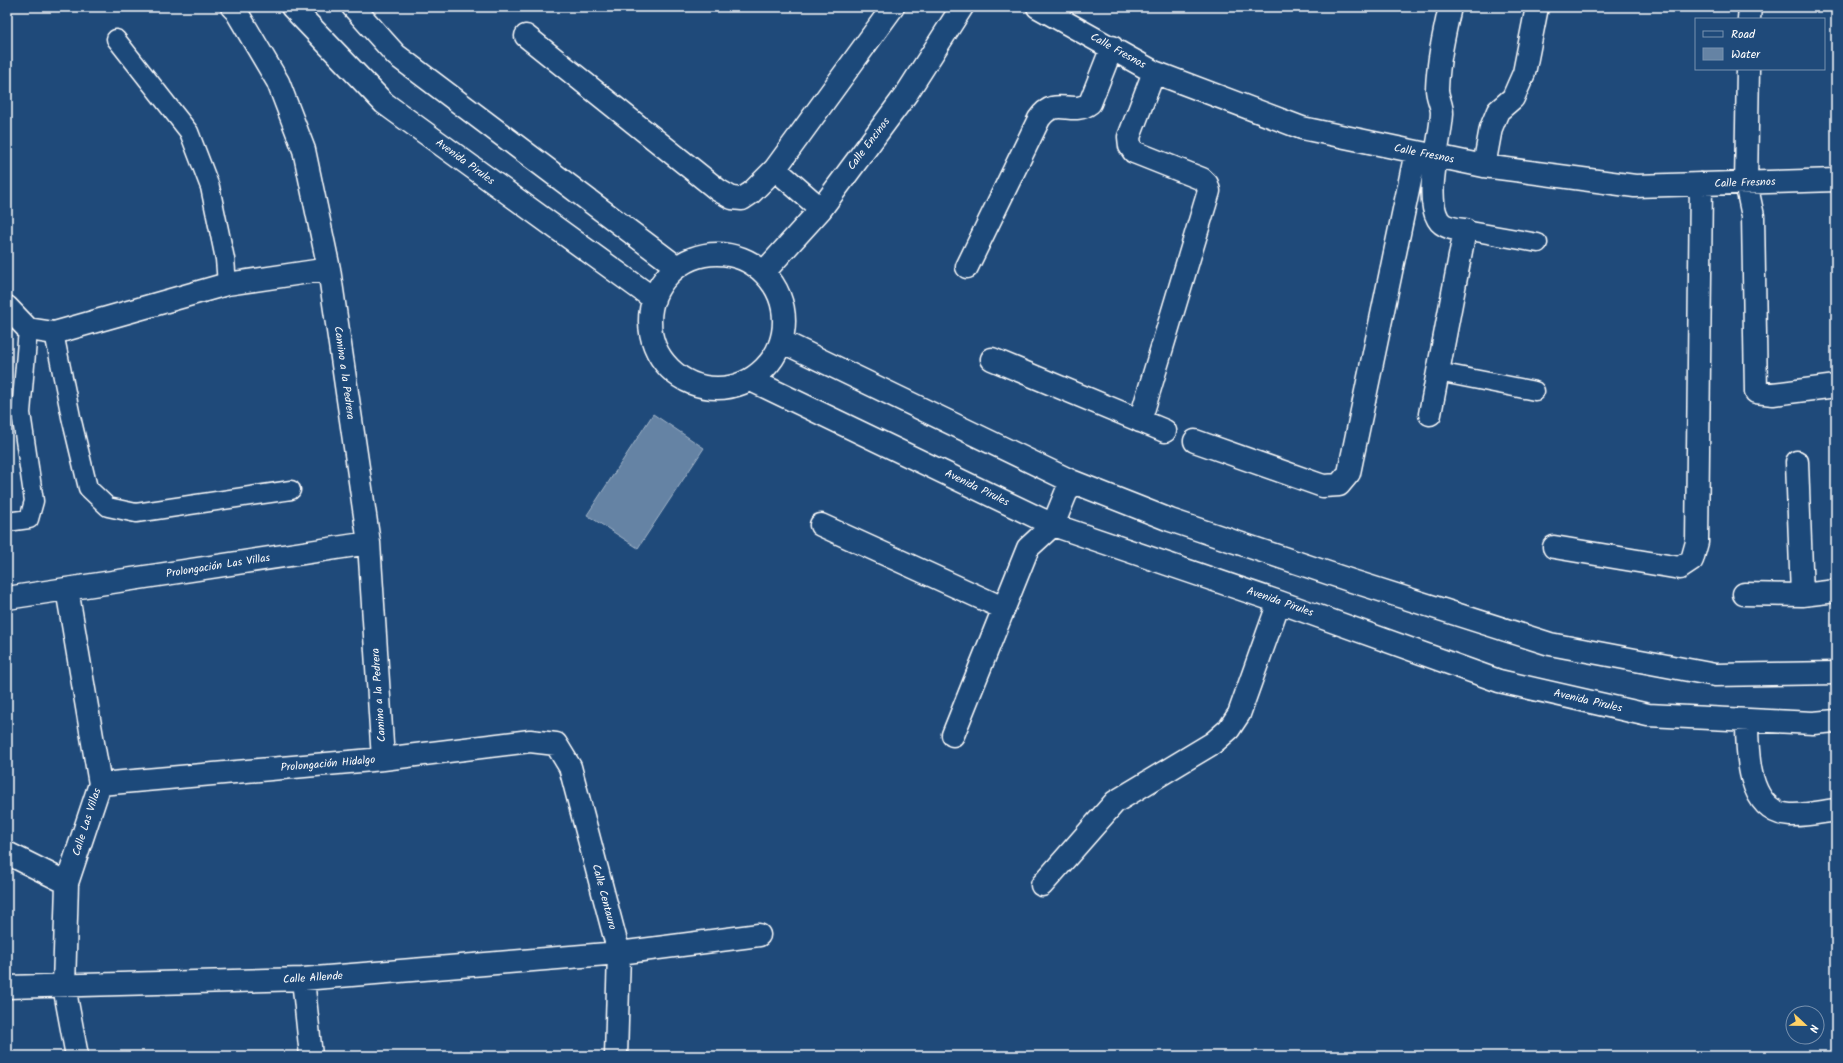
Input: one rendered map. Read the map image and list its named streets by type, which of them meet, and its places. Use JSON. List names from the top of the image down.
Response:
{
  "streets": {
    "street": [
      "Calle Fresnos",
      "Calle Encinos",
      "Avenida Pirules",
      "Camino a la Pedrera",
      "Prolongación Las Villas",
      "Prolongación Hidalgo",
      "Calle Las Villas",
      "Calle Centauro",
      "Calle Allende"
    ]
  },
  "crossings": [
    ["Calle Encinos", "Avenida Pirules"],
    ["Camino a la Pedrera", "Prolongación Las Villas"],
    ["Camino a la Pedrera", "Prolongación Hidalgo"],
    ["Prolongación Las Villas", "Calle Las Villas"],
    ["Prolongación Hidalgo", "Calle Las Villas"],
    ["Prolongación Hidalgo", "Calle Centauro"],
    ["Calle Las Villas", "Calle Allende"],
    ["Calle Centauro", "Calle Allende"]
  ],
  "legend": ["Road", "Water"],
  "north": "right"
}
